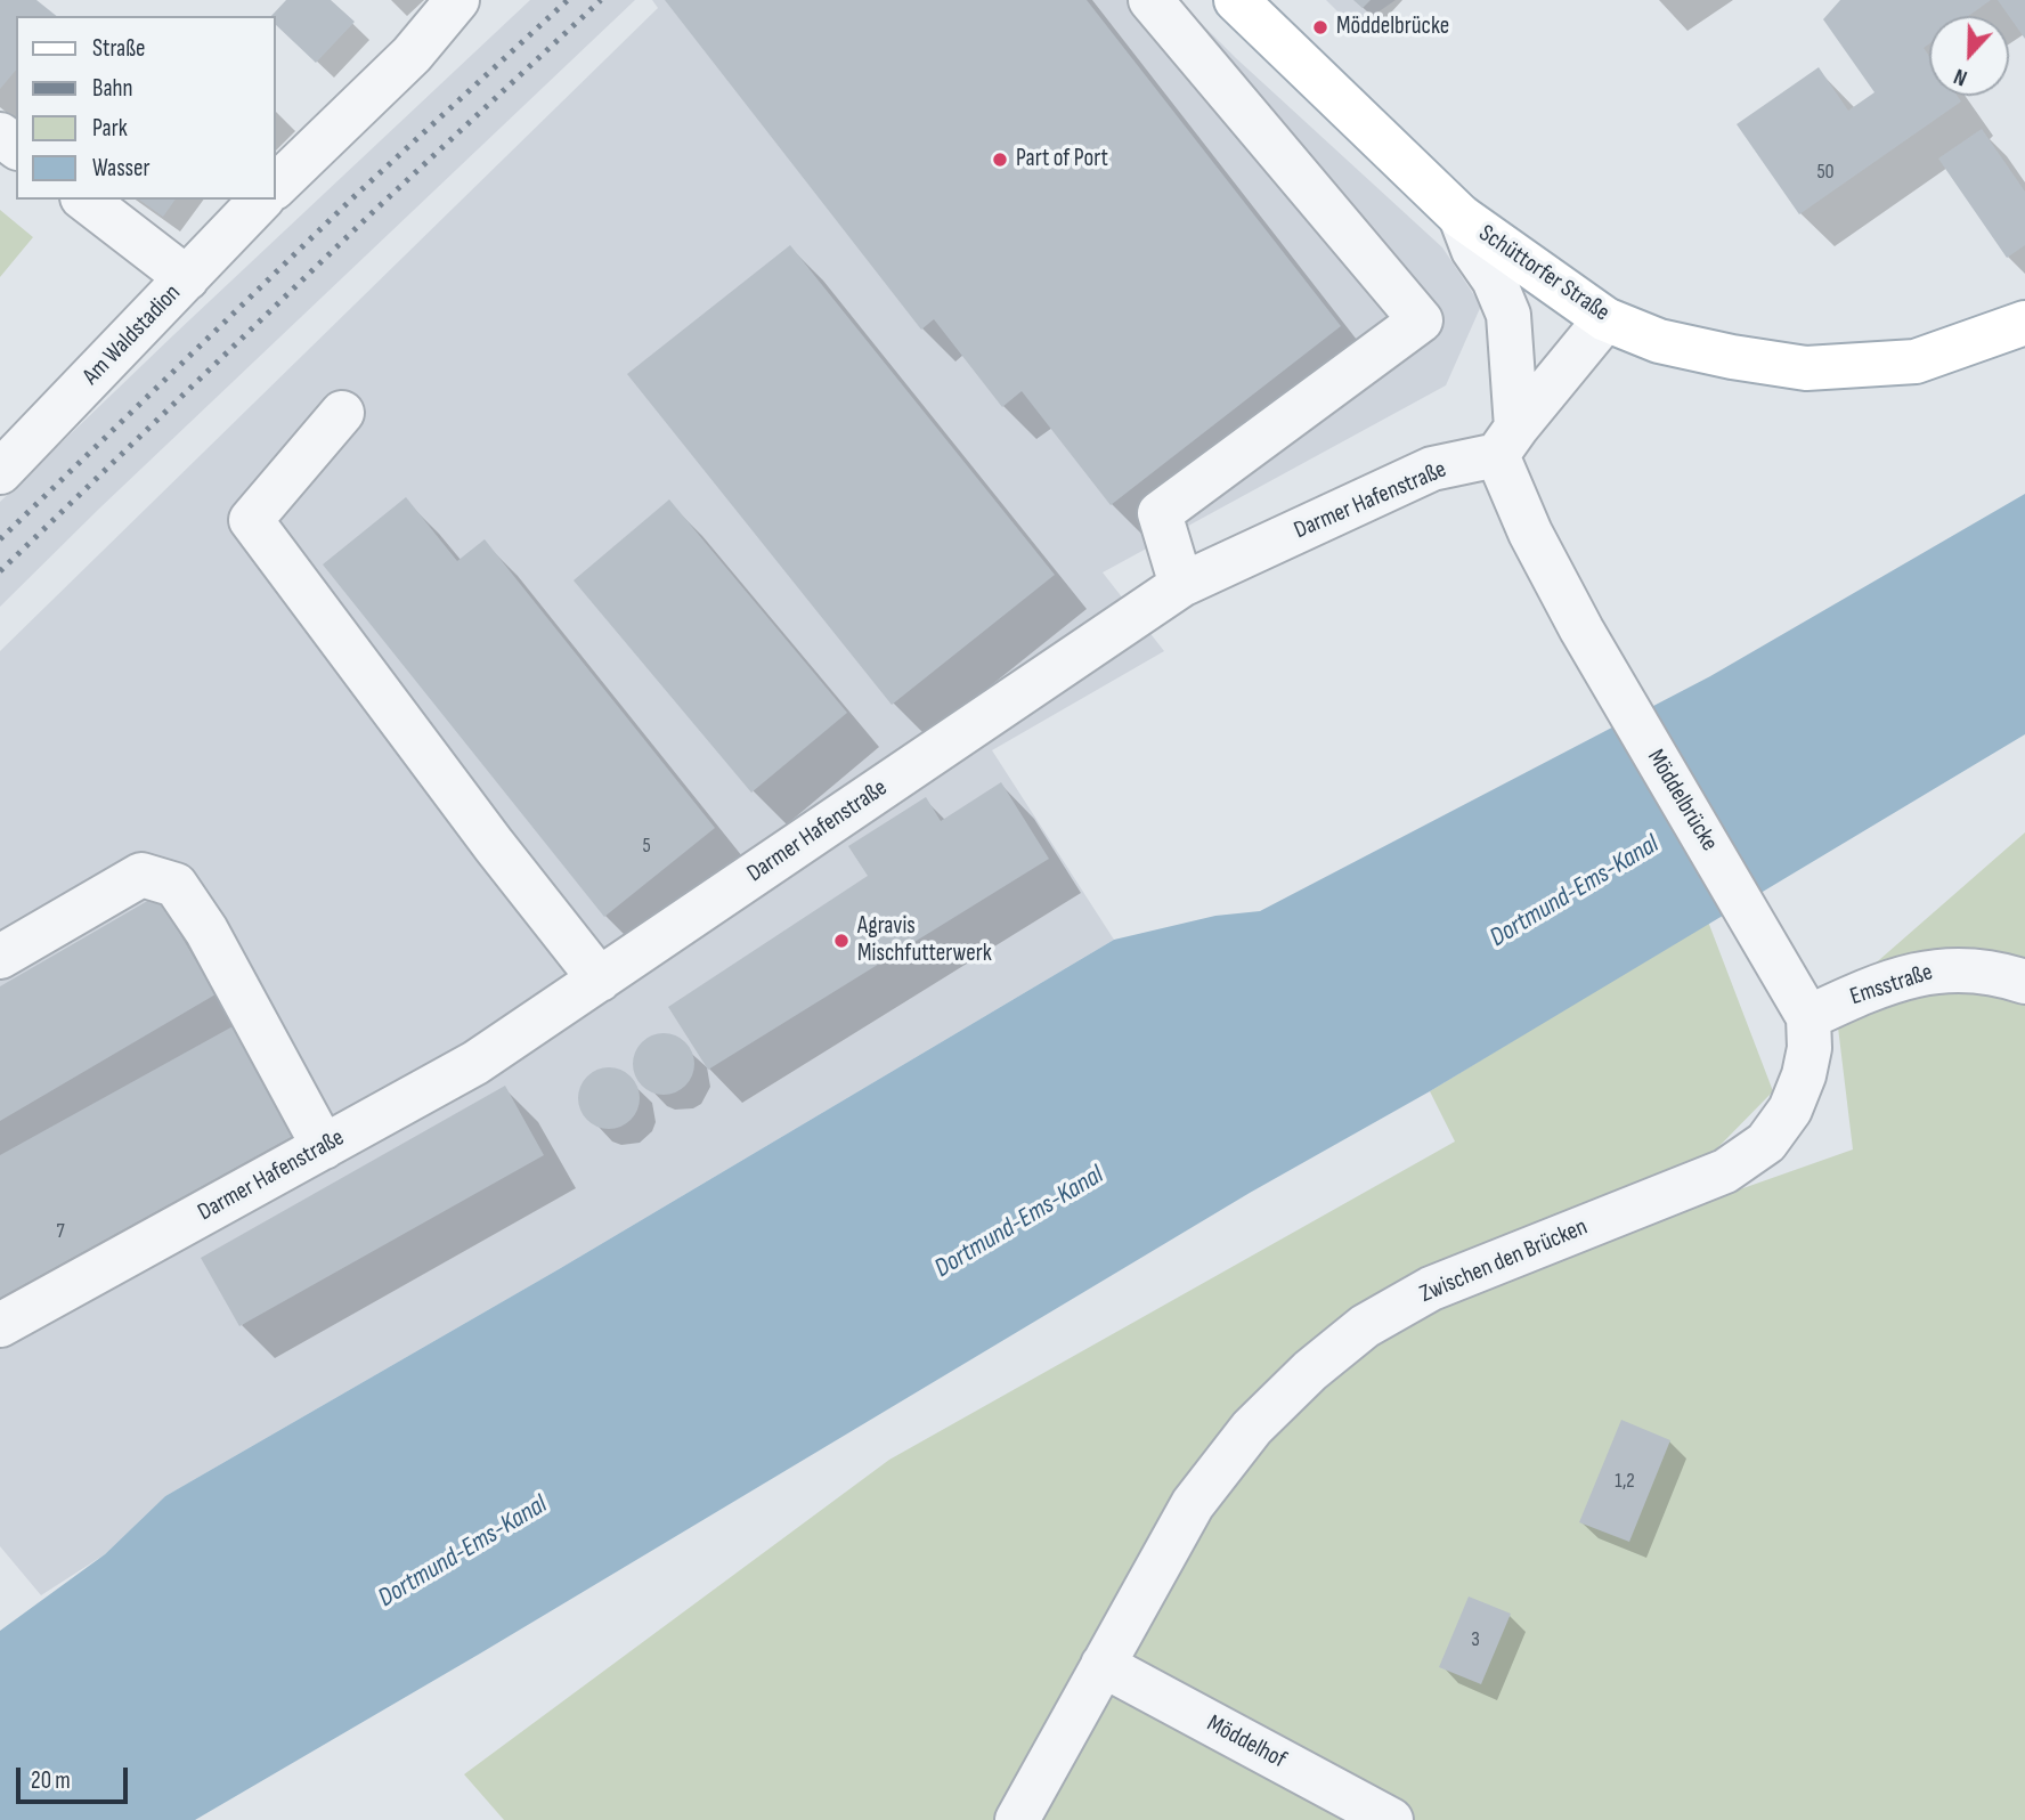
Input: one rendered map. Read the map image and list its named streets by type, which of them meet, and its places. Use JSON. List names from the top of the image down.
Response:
{
  "streets": {
    "main road": ["Schüttorfer Straße"],
    "street": [
      "Am Waldstadion",
      "Darmer Hafenstraße",
      "Möddelbrücke",
      "Emsstraße",
      "Zwischen den Brücken",
      "Möddelhof"
    ]
  },
  "crossings": [
    ["Darmer Hafenstraße", "Möddelbrücke"],
    ["Möddelbrücke", "Emsstraße"],
    ["Möddelbrücke", "Zwischen den Brücken"],
    ["Emsstraße", "Zwischen den Brücken"],
    ["Zwischen den Brücken", "Möddelhof"]
  ],
  "water": ["Dortmund-Ems-Kanal"],
  "places": ["Möddelbrücke", "Part of Port", "Agravis Mischfutterwerk"],
  "house_numbers": [
    "50",
    "5",
    "7",
    "1,2",
    "3"
  ],
  "legend": [
    "Straße",
    "Bahn",
    "Park",
    "Wasser"
  ],
  "scale_bar": "20 m",
  "north": "bottom"
}
